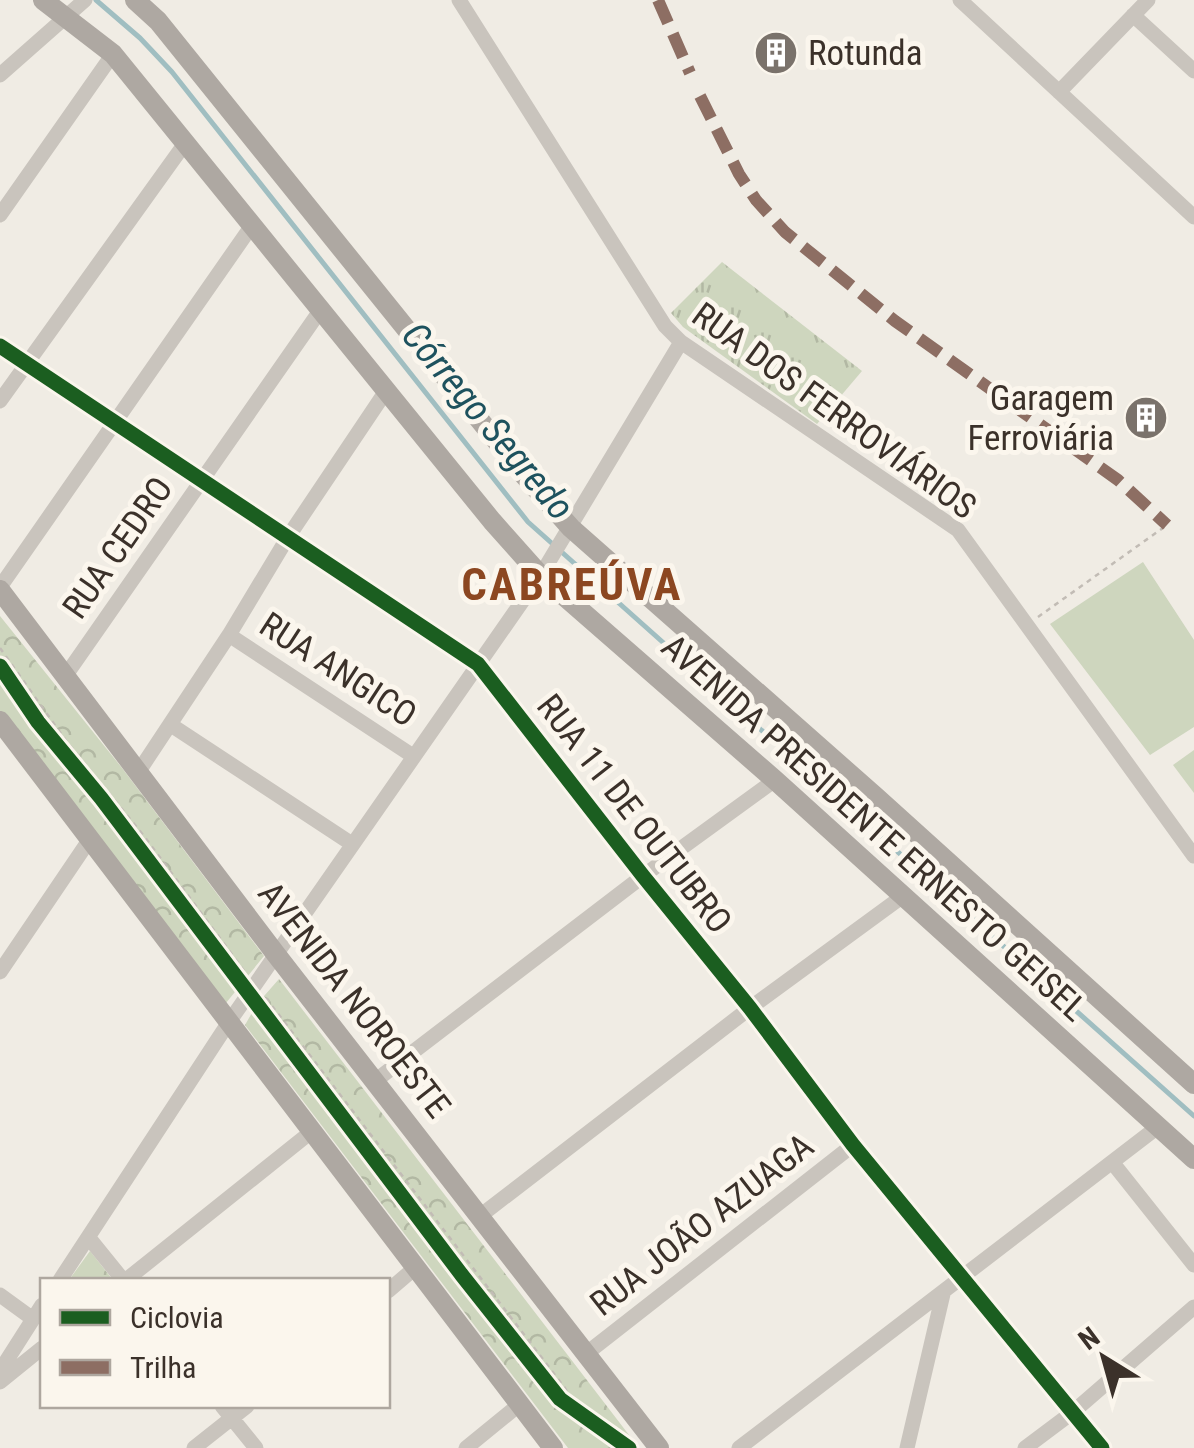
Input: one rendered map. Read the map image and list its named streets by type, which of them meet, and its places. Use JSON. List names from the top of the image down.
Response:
{
  "streets": {
    "main road": ["AVENIDA PRESIDENTE ERNESTO GEISEL", "AVENIDA NOROESTE"],
    "street": [
      "RUA DOS FERROVIÁRIOS",
      "RUA CEDRO",
      "RUA ANGICO",
      "RUA 11 DE OUTUBRO",
      "RUA JOÃO AZUAGA"
    ]
  },
  "crossings": [
    ["RUA CEDRO", "RUA 11 DE OUTUBRO"],
    ["RUA CEDRO", "AVENIDA PRESIDENTE ERNESTO GEISEL"],
    ["RUA CEDRO", "AVENIDA NOROESTE"],
    ["RUA 11 DE OUTUBRO", "RUA JOÃO AZUAGA"],
    ["AVENIDA NOROESTE", "RUA JOÃO AZUAGA"]
  ],
  "districts": ["CABREÚVA"],
  "water": ["Córrego Segredo"],
  "places": {
    "building": ["Rotunda", "Garagem Ferroviária"]
  },
  "legend": ["Ciclovia", "Trilha"],
  "north": "top left"
}
